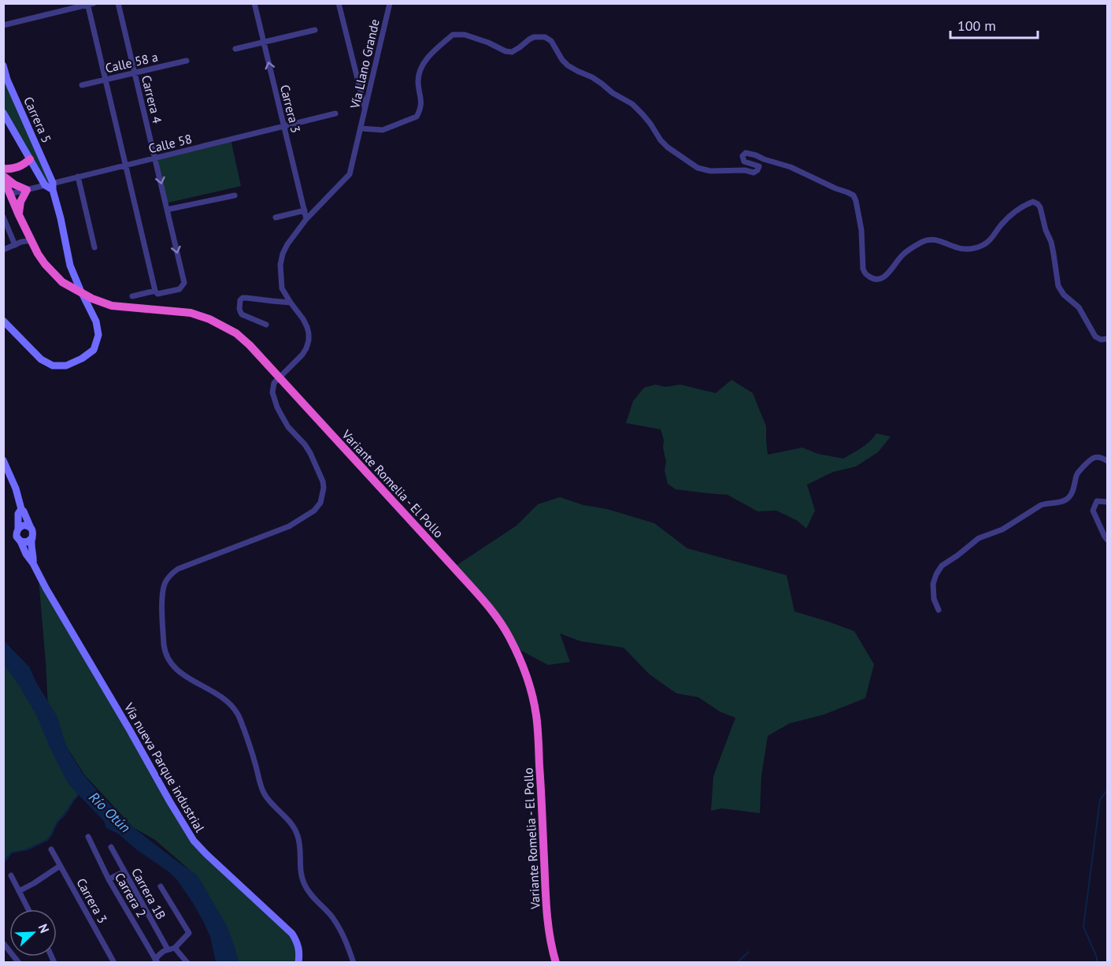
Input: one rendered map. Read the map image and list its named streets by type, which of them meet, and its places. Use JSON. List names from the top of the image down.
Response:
{
  "streets": {
    "highway": ["Variante Romelia - El Pollo"],
    "main road": ["Carrera 5", "Vía nueva Parque industrial"],
    "street": [
      "Calle 58 a",
      "Vía Llano Grande",
      "Carrera 4",
      "Carrera 3",
      "Calle 58",
      "Carrera 1B",
      "Carrera 2"
    ]
  },
  "crossings": [
    ["Calle 58 a", "Carrera 4"],
    ["Vía Llano Grande", "Carrera 3"],
    ["Carrera 4", "Calle 58"],
    ["Carrera 3", "Calle 58"],
    ["Carrera 5", "Calle 58"],
    ["Calle 58", "Variante Romelia - El Pollo"]
  ],
  "water": ["Río Otún"],
  "scale_bar": "100 m",
  "north": "top right"
}
